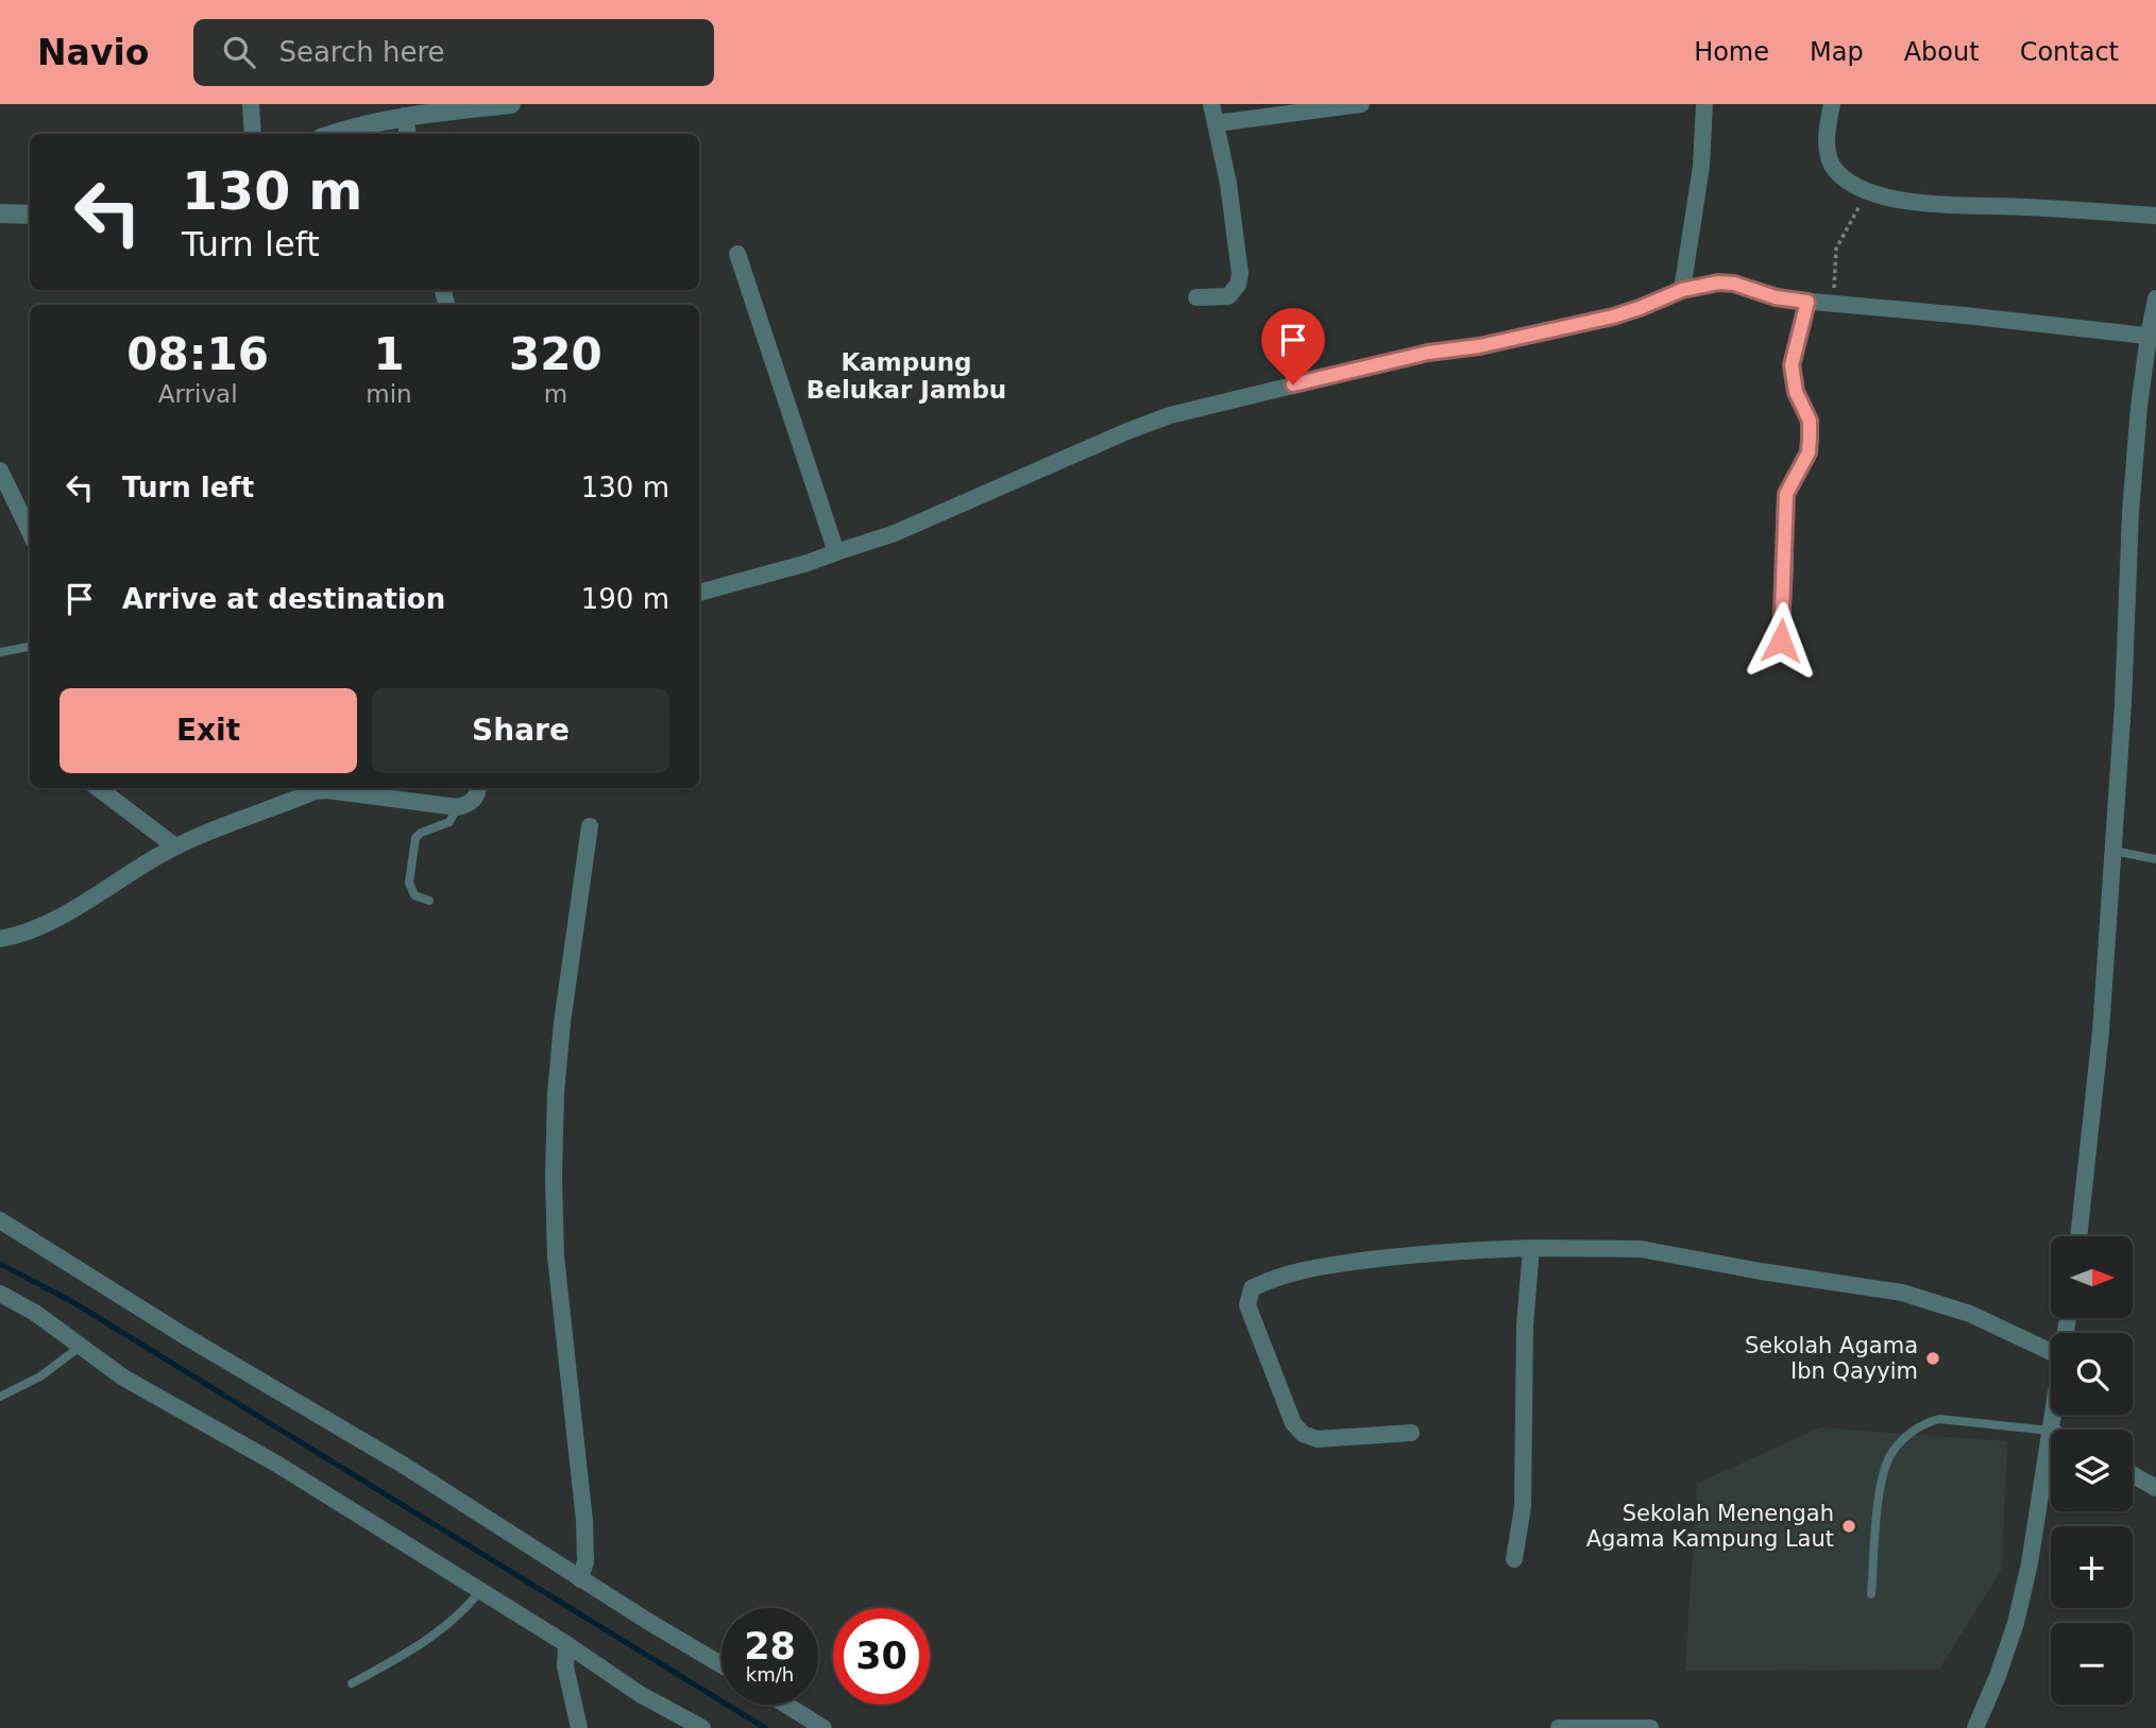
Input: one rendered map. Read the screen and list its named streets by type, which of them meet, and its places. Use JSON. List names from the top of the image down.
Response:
{
  "districts": ["Kampung Belukar Jambu"],
  "places": ["Sekolah Agama Ibn Qayyim", "Sekolah Menengah Agama Kampung Laut"],
  "north": "right",
  "page": {
    "header": "Navio",
    "search": "Search here",
    "nav": [
      "Home",
      "Map",
      "About",
      "Contact"
    ],
    "turn": ["130 m", "Turn left"],
    "eta": [
      "08:16",
      "Arrival",
      "1",
      "min",
      "320",
      "m"
    ],
    "list": [
      {
        "name": "Turn left",
        "value": "130 m"
      },
      {
        "name": "Arrive at destination",
        "value": "190 m"
      }
    ],
    "buttons": ["Exit", "Share"],
    "map_buttons": ["+", "−"],
    "speed": "28 km/h",
    "limit": "30"
  }
}
